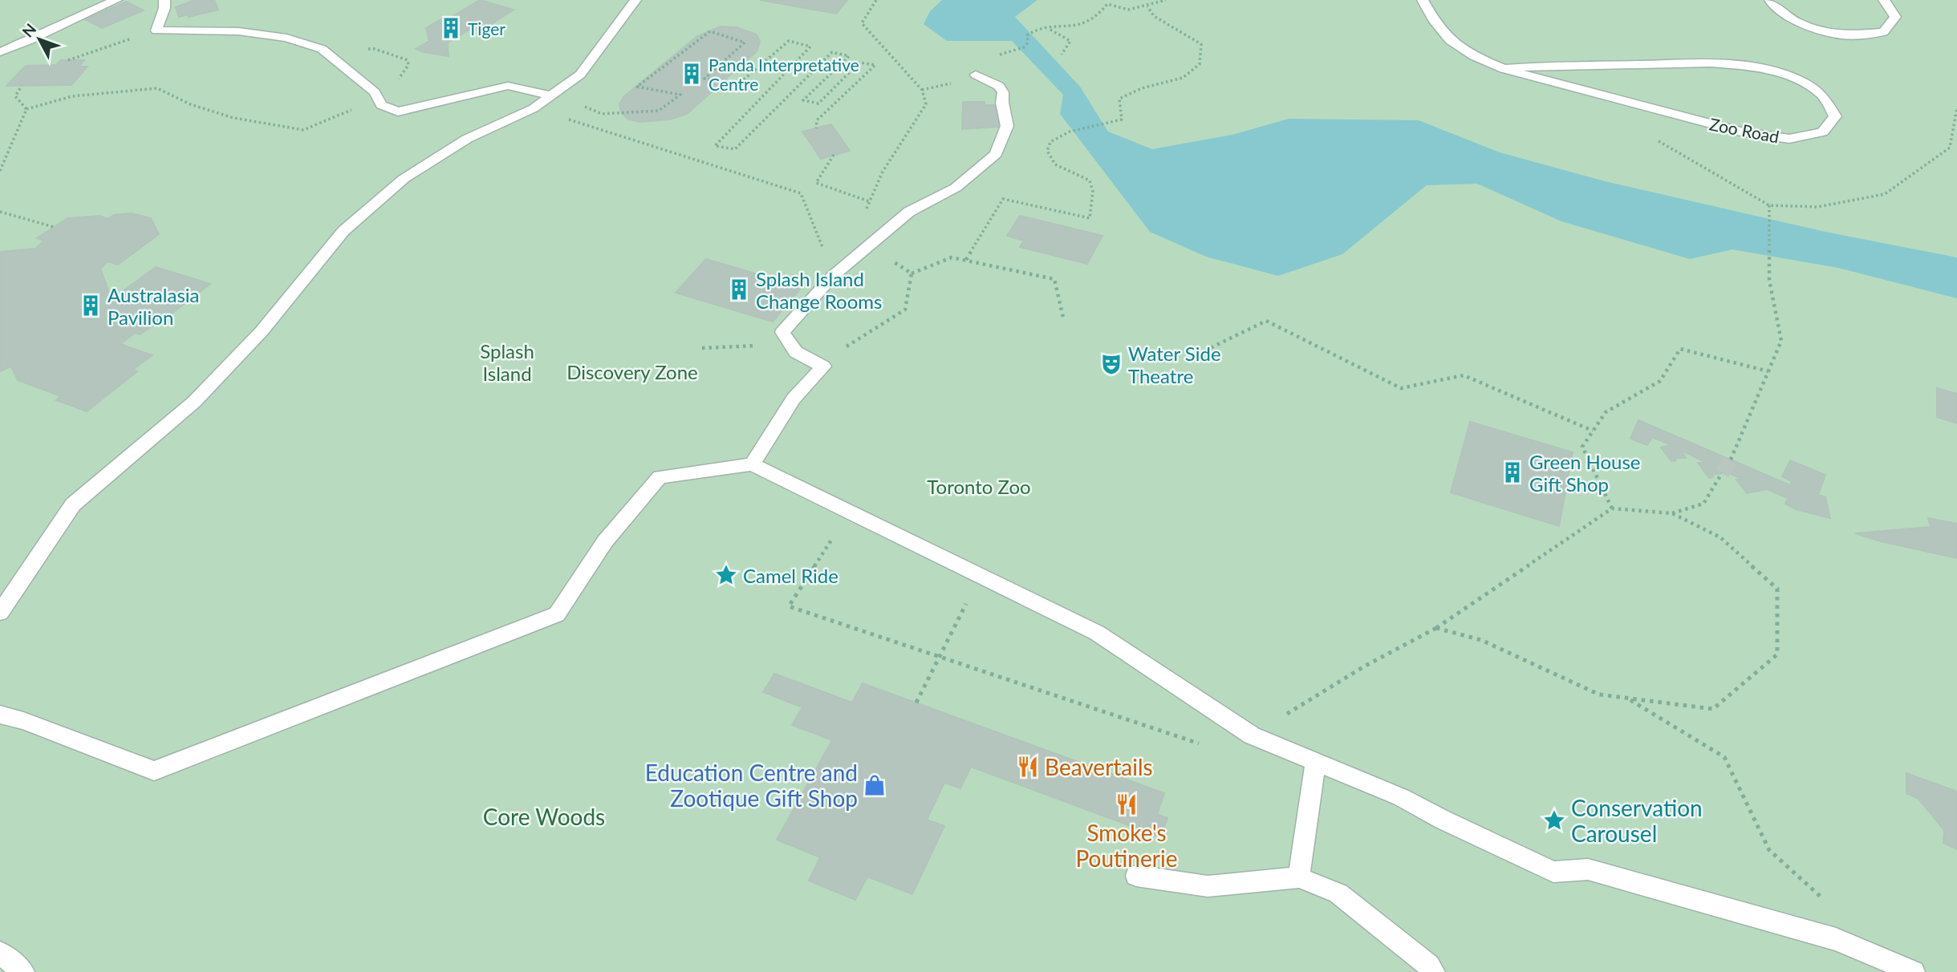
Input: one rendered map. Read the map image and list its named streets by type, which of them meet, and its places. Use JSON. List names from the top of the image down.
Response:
{
  "streets": {
    "street": ["Zoo Road"]
  },
  "parks": [
    "Splash Island",
    "Discovery Zone",
    "Toronto Zoo",
    "Core Woods"
  ],
  "places": {
    "building": [
      "Tiger",
      "Panda Interpretative Centre",
      "Splash Island Change Rooms",
      "Australasia Pavilion",
      "Green House Gift Shop"
    ],
    "theatre": ["Water Side Theatre"],
    "place": ["Camel Ride", "Conservation Carousel"],
    "restaurant": ["Beavertails", "Smoke's Poutinerie"],
    "shop": ["Education Centre and Zootique Gift Shop"]
  },
  "north": "top left"
}
